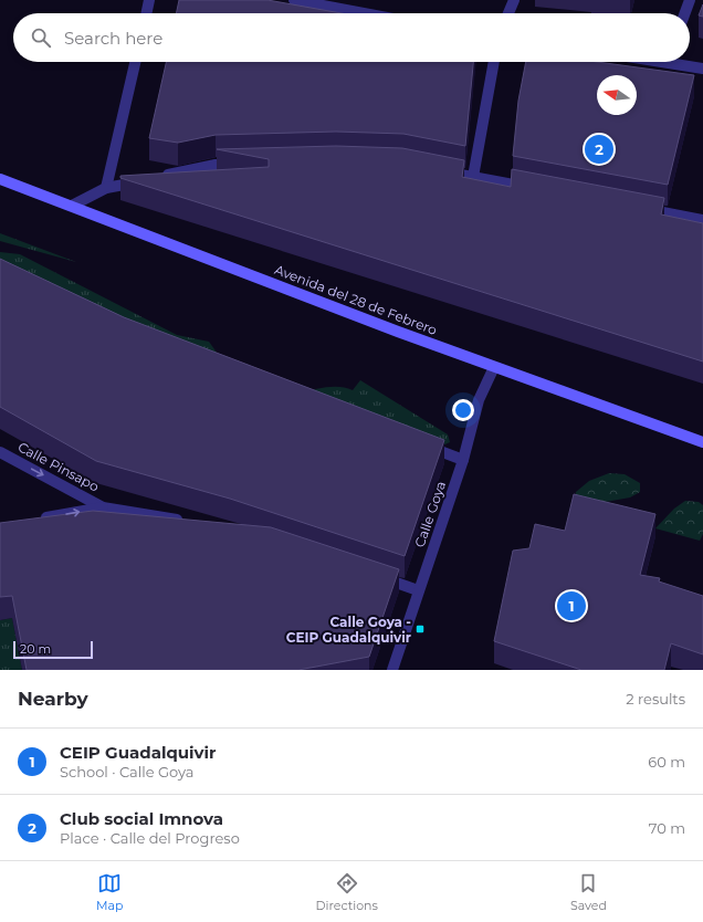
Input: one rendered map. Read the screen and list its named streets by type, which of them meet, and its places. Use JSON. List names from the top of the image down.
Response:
{
  "streets": {
    "main road": ["Avenida del 28 de Febrero"],
    "street": ["Calle Pinsapo", "Calle Goya"]
  },
  "crossings": [
    ["Avenida del 28 de Febrero", "Calle Goya"]
  ],
  "one_way": ["Calle Pinsapo"],
  "places": {
    "transit": ["Calle Goya - CEIP Guadalquivir"]
  },
  "scale_bar": "20 m",
  "north": "left",
  "page": {
    "search": "Search here",
    "pins": ["2", "1"],
    "scale": "20 m",
    "heading": ["Nearby", "2 results"],
    "list": [
      {
        "mark": "1",
        "name": "CEIP Guadalquivir",
        "note": "School · Calle Goya",
        "value": "60 m"
      },
      {
        "mark": "2",
        "name": "Club social Imnova",
        "note": "Place · Calle del Progreso",
        "value": "70 m"
      }
    ],
    "nav": ["Map", "Directions", "Saved"]
  }
}
